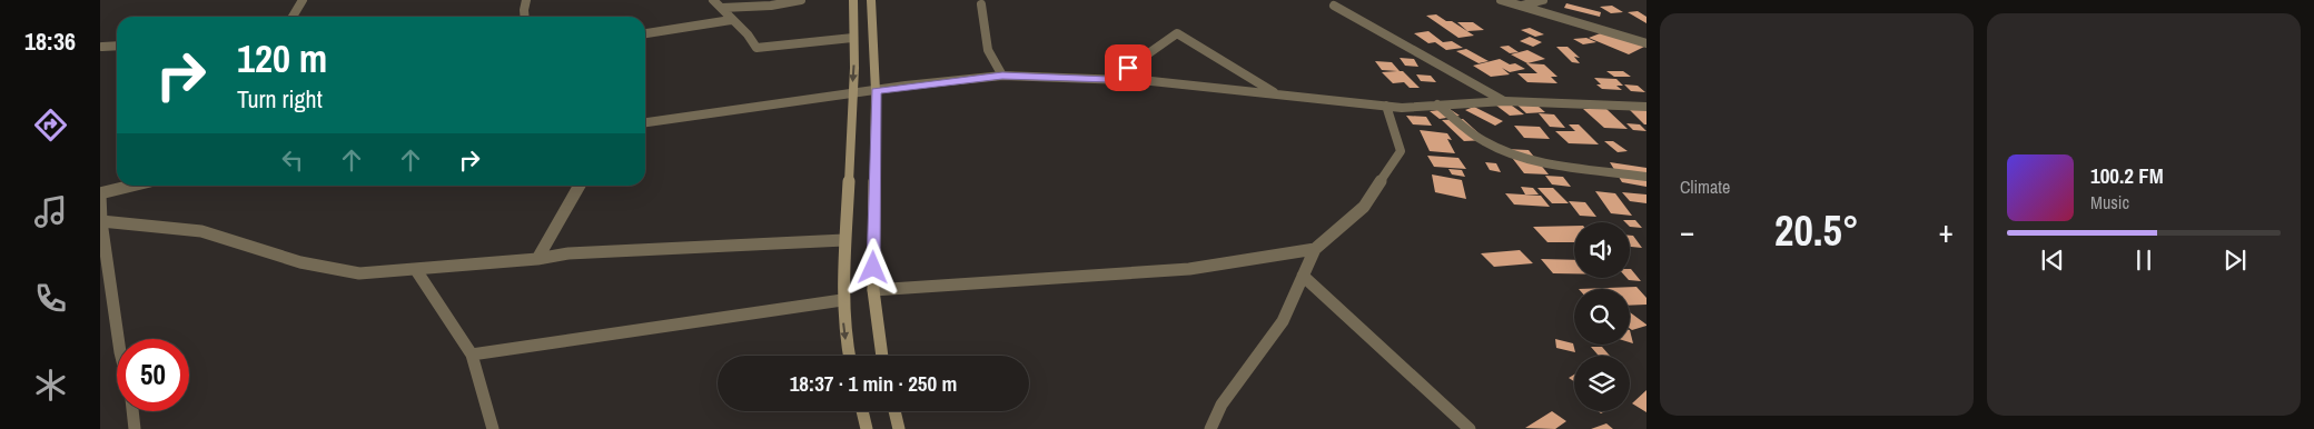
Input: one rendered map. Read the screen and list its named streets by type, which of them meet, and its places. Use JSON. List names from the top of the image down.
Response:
{
  "page": {
    "tabs": "18:36",
    "tile": "Climate",
    "turn": ["120 m", "Turn right"],
    "song": ["100.2 FM", "Music"],
    "heat": ["−", "20.5°", "+"],
    "limit": "50",
    "trip": "18:37 · 1 min · 250 m"
  }
}
